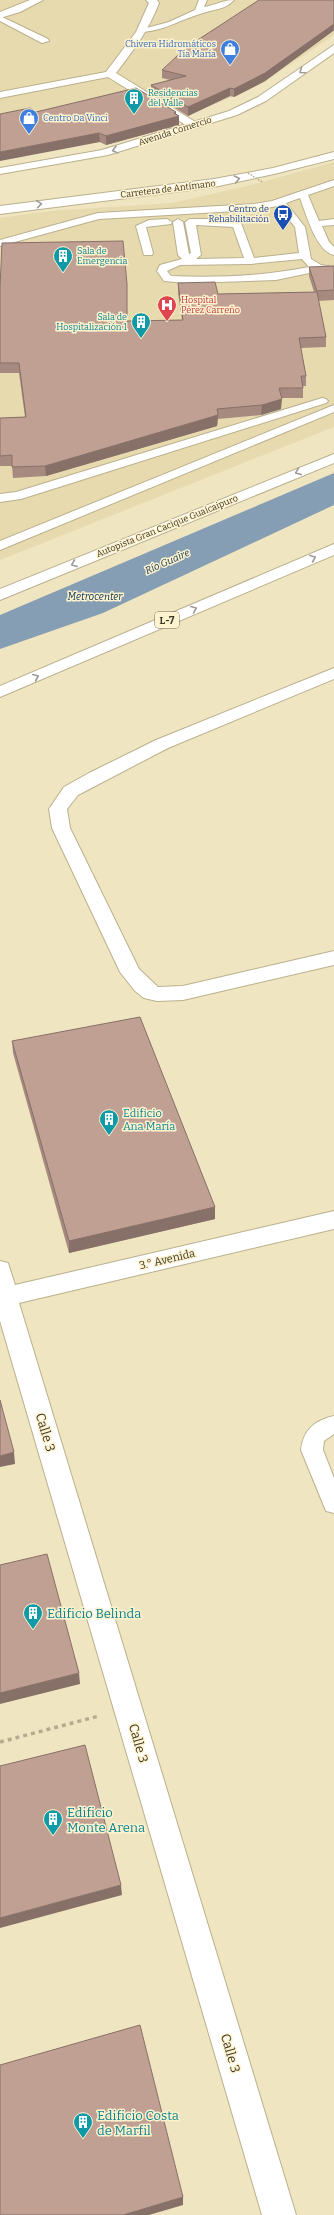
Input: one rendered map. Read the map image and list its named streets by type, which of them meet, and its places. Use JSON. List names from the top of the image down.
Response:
{
  "streets": {
    "main road": [
      "Avenida Comercio",
      "Carretera de Antímano",
      "Autopista Gran Cacique Guaicaipuro",
      "L-7",
      "3.° Avenida",
      "Calle 3"
    ]
  },
  "crossings": [
    ["3.° Avenida", "Calle 3"]
  ],
  "water": ["Río Guaire", "Metrocenter"],
  "places": {
    "shop": ["Chivera Hidromáticos Tía María", "Centro Da Vinci"],
    "building": [
      "Residencias del Valle",
      "Sala de Emergencia",
      "Sala de Hospitalización 1",
      "Edificio Ana María",
      "Edificio Belinda",
      "Edificio Monte Arena",
      "Edificio Costa de Marfil"
    ],
    "bus stop": ["Centro de Rehabilitación"],
    "hospital": ["Hospital Pérez Carreño"]
  }
}
